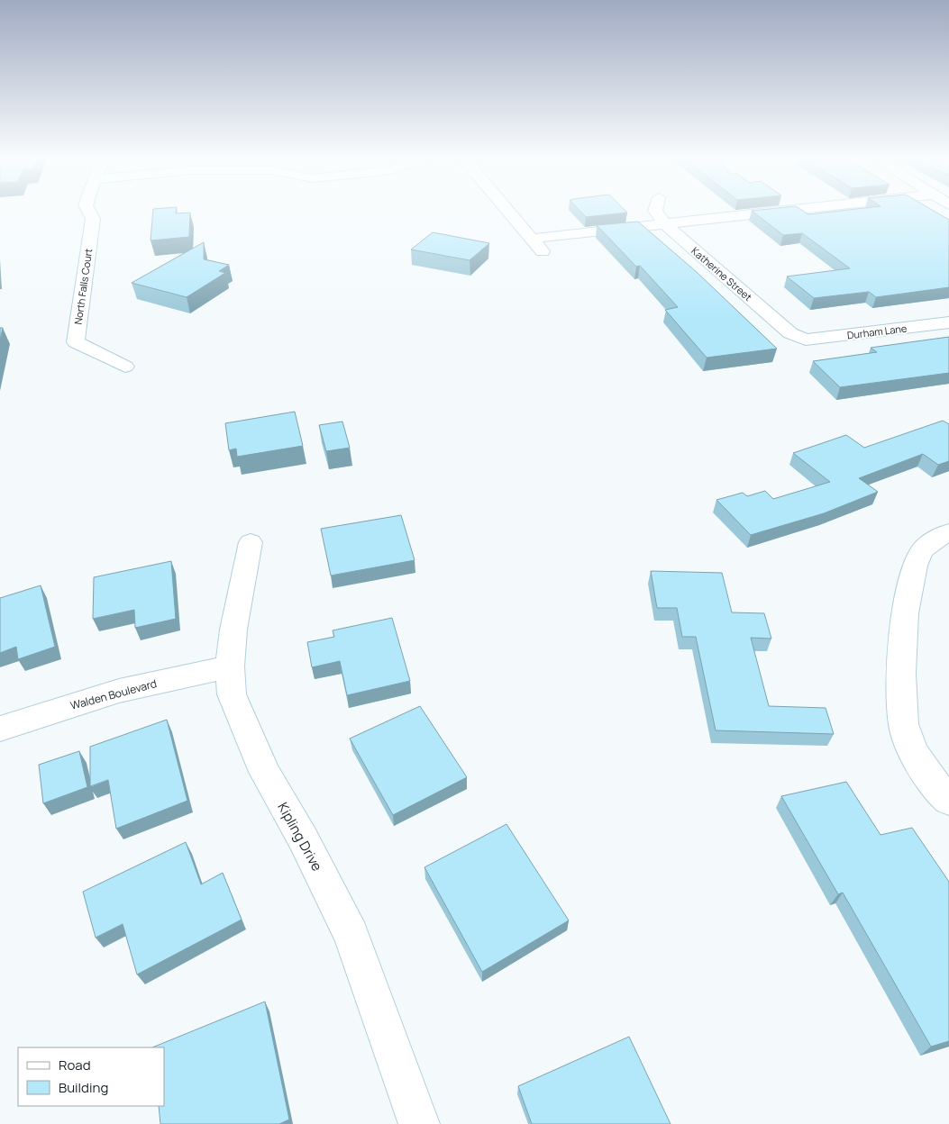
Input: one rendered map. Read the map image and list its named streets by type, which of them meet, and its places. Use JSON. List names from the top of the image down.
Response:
{
  "streets": {
    "street": [
      "Katherine Street",
      "North Falls Court",
      "Durham Lane",
      "Walden Boulevard",
      "Kipling Drive"
    ]
  },
  "crossings": [
    ["Katherine Street", "Durham Lane"],
    ["Walden Boulevard", "Kipling Drive"]
  ],
  "legend": ["Road", "Building"]
}
